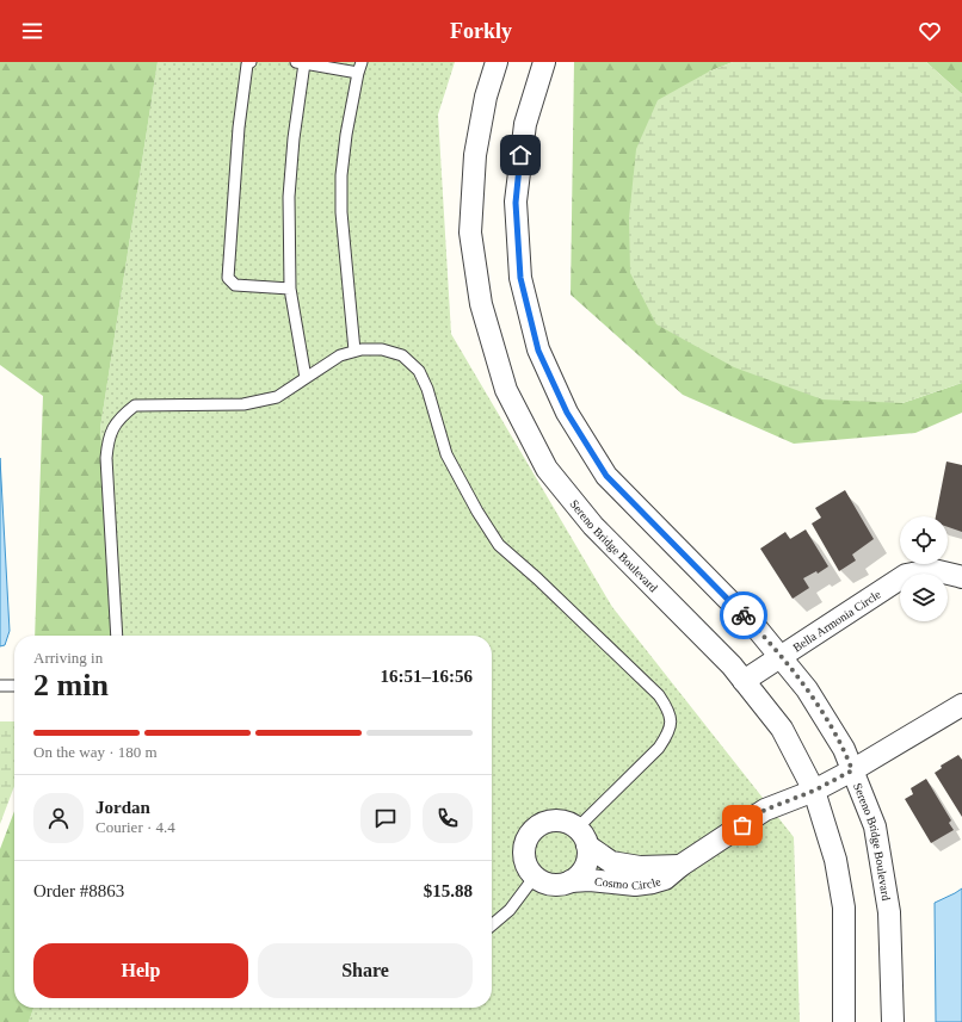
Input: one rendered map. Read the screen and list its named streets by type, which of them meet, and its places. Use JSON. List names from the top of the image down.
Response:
{
  "streets": {
    "street": ["Sereno Bridge Boulevard", "Bella Armonia Circle", "Cosmo Circle"]
  },
  "crossings": [
    ["Sereno Bridge Boulevard", "Bella Armonia Circle"],
    ["Sereno Bridge Boulevard", "Cosmo Circle"]
  ],
  "page": {
    "header": "Forkly",
    "heading": ["2 min", "Arriving in", "16:51–16:56"],
    "panel": [
      "Jordan",
      "Courier · 4.4",
      "Order #8863",
      "$15.88"
    ],
    "bar": "On the way · 180 m",
    "buttons": ["Help", "Share"]
  }
}
